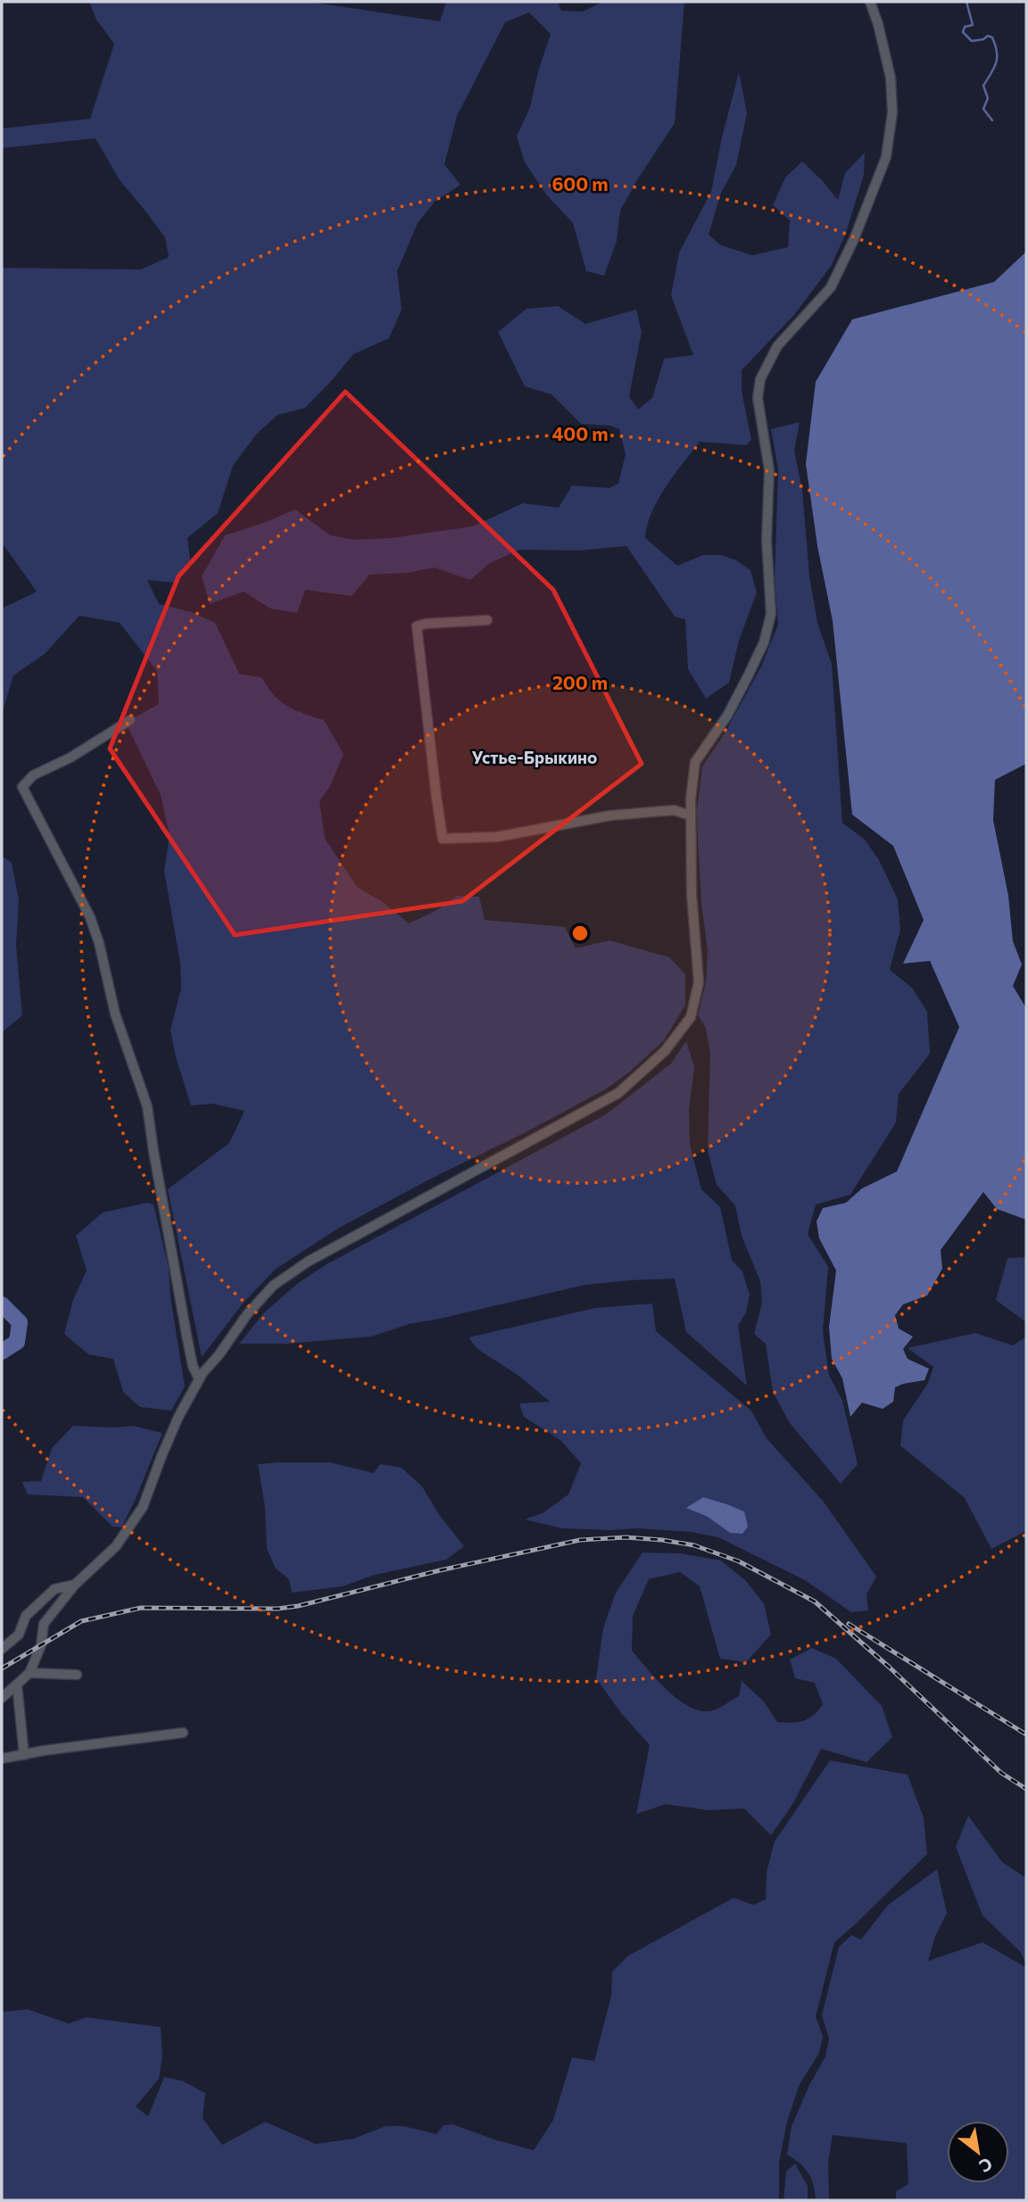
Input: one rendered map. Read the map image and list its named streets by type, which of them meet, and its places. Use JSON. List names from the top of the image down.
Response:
{
  "districts": ["Устье-Брыкино"],
  "north": "bottom right",
  "rings": ["600 m", "400 m", "200 m"]
}
